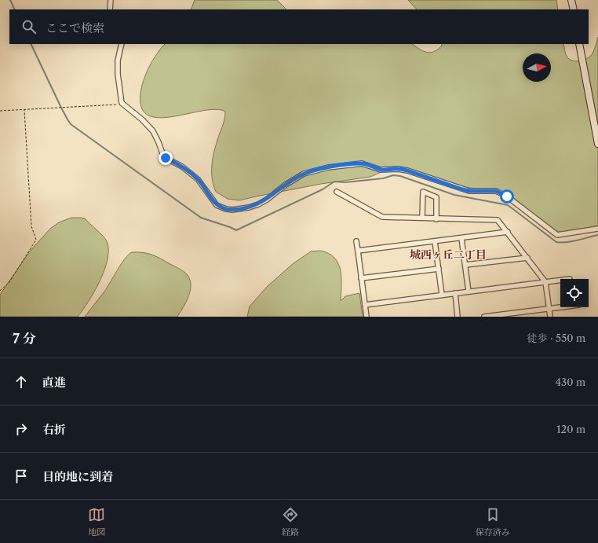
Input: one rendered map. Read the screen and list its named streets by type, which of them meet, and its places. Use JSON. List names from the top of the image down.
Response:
{
  "districts": ["城西ヶ丘二丁目"],
  "north": "right",
  "page": {
    "search": "ここで検索",
    "heading": ["7 分", "徒歩 · 550 m"],
    "list": [
      ["直進", "430 m"],
      ["右折", "120 m"],
      "目的地に到着"
    ],
    "nav": ["地図", "経路", "保存済み"]
  }
}
